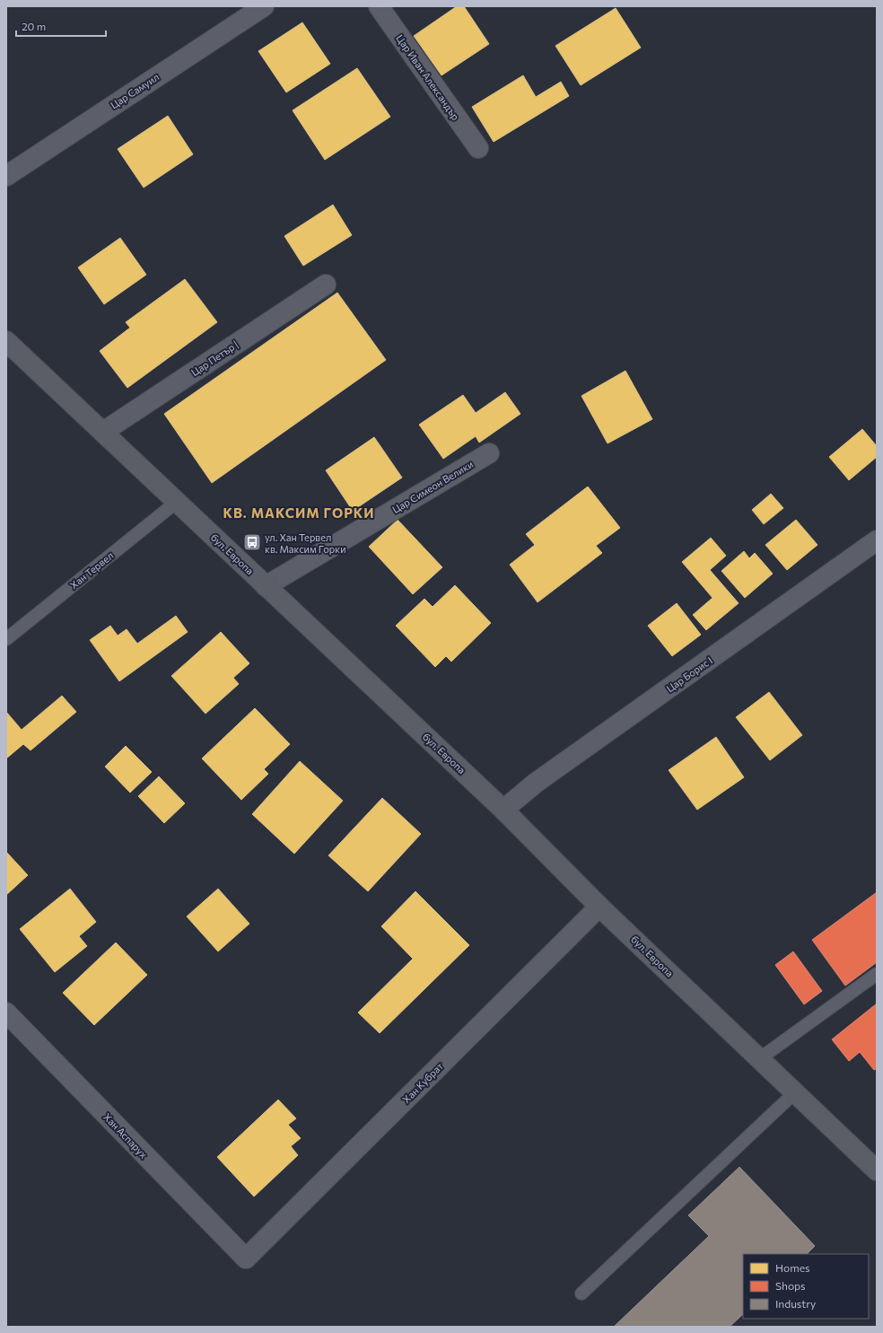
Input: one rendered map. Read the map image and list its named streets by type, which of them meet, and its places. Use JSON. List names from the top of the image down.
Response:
{
  "streets": {
    "street": [
      "Цар Иван Александър",
      "Цар Самуил",
      "Цар Петър |",
      "Цар Симеон Велики",
      "бул. Европа",
      "Цар Борис I",
      "Хан Кубрат",
      "Хан Аспарух"
    ],
    "lane": ["Хан Тервел"]
  },
  "crossings": [
    ["Цар Петър |", "бул. Европа"],
    ["Цар Симеон Велики", "бул. Европа"],
    ["бул. Европа", "Хан Тервел"],
    ["бул. Европа", "Цар Борис I"],
    ["бул. Европа", "Хан Кубрат"],
    ["Хан Кубрат", "Хан Аспарух"]
  ],
  "districts": ["КВ. МАКСИМ ГОРКИ"],
  "places": {
    "bus stop": ["ул. Хан Тервел кв. Максим Горки"]
  },
  "legend": ["Homes", "Shops", "Industry"],
  "scale_bar": "20 m"
}
